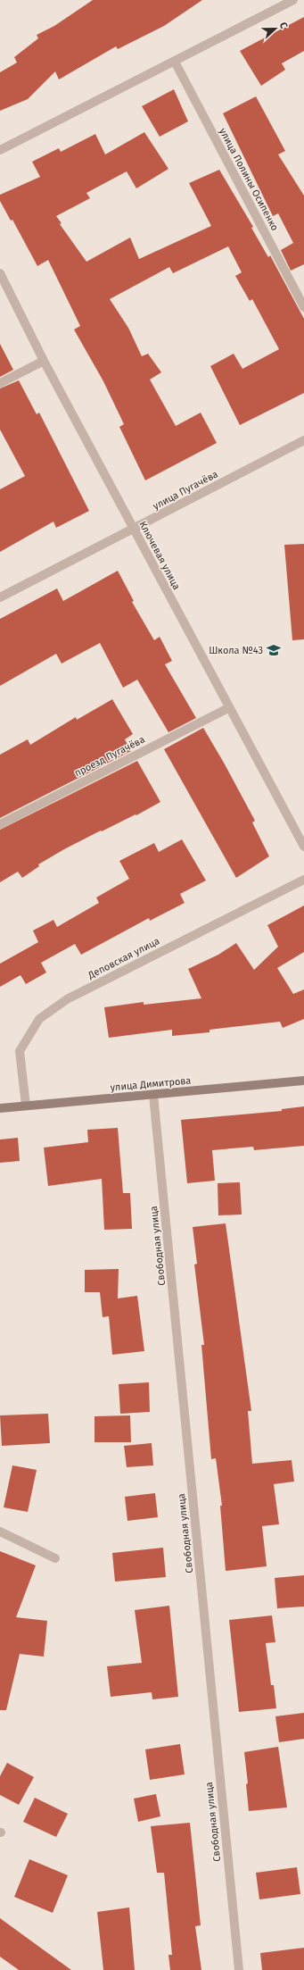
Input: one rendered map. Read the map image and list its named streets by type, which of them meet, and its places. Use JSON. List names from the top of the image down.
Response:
{
  "streets": {
    "street": [
      "улица Полины Осипенко",
      "улица Пугачёва",
      "Ключевая улица",
      "проезд Пугачёва",
      "Деповская улица",
      "улица Димитрова",
      "Свободная улица"
    ]
  },
  "crossings": [
    ["улица Пугачёва", "Ключевая улица"],
    ["Ключевая улица", "проезд Пугачёва"],
    ["Деповская улица", "улица Димитрова"],
    ["улица Димитрова", "Свободная улица"]
  ],
  "places": {
    "school or university": ["Школа №43"]
  },
  "north": "right"
}
